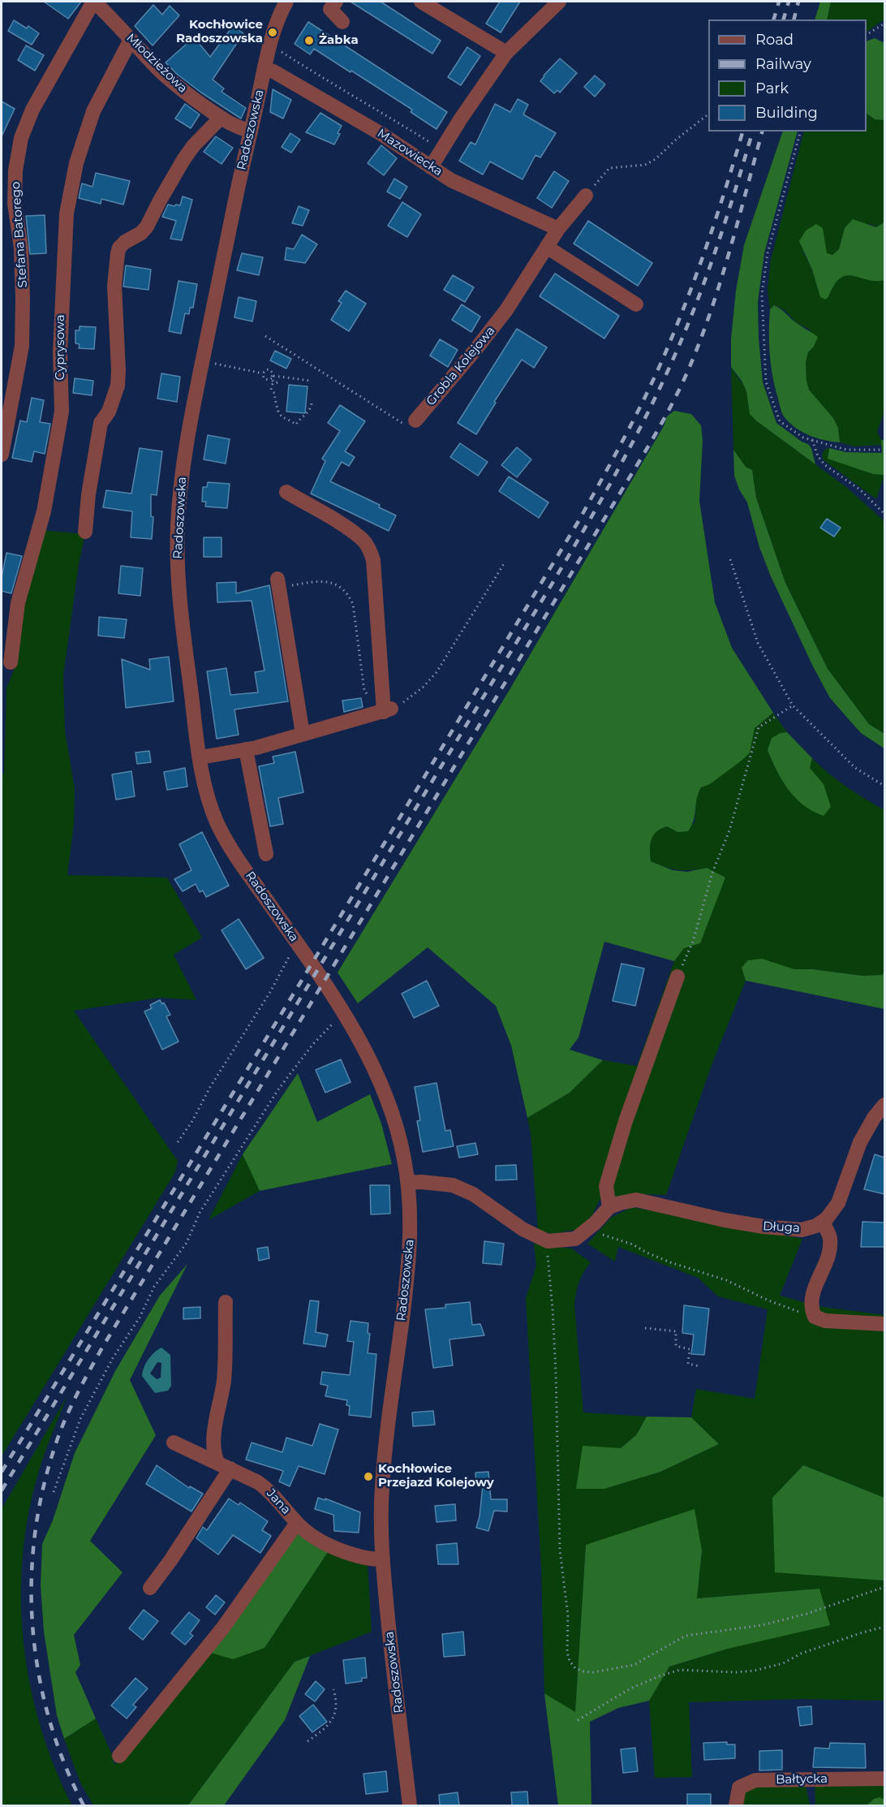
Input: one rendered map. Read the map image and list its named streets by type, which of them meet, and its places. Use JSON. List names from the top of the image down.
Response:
{
  "streets": {
    "street": [
      "Młodzieżowa",
      "Radoszowska",
      "Mazowiecka",
      "Stefana Batorego",
      "Cyprysowa",
      "Grobla Kolejowa",
      "Długa",
      "Jana",
      "Bałtycka"
    ]
  },
  "crossings": [
    ["Młodzieżowa", "Radoszowska"],
    ["Młodzieżowa", "Stefana Batorego"],
    ["Młodzieżowa", "Cyprysowa"],
    ["Radoszowska", "Mazowiecka"],
    ["Radoszowska", "Jana"],
    ["Mazowiecka", "Grobla Kolejowa"]
  ],
  "places": ["Kochłowice Radoszowska", "Żabka", "Kochłowice Przejazd Kolejowy"],
  "legend": [
    "Road",
    "Railway",
    "Park",
    "Building"
  ]
}
